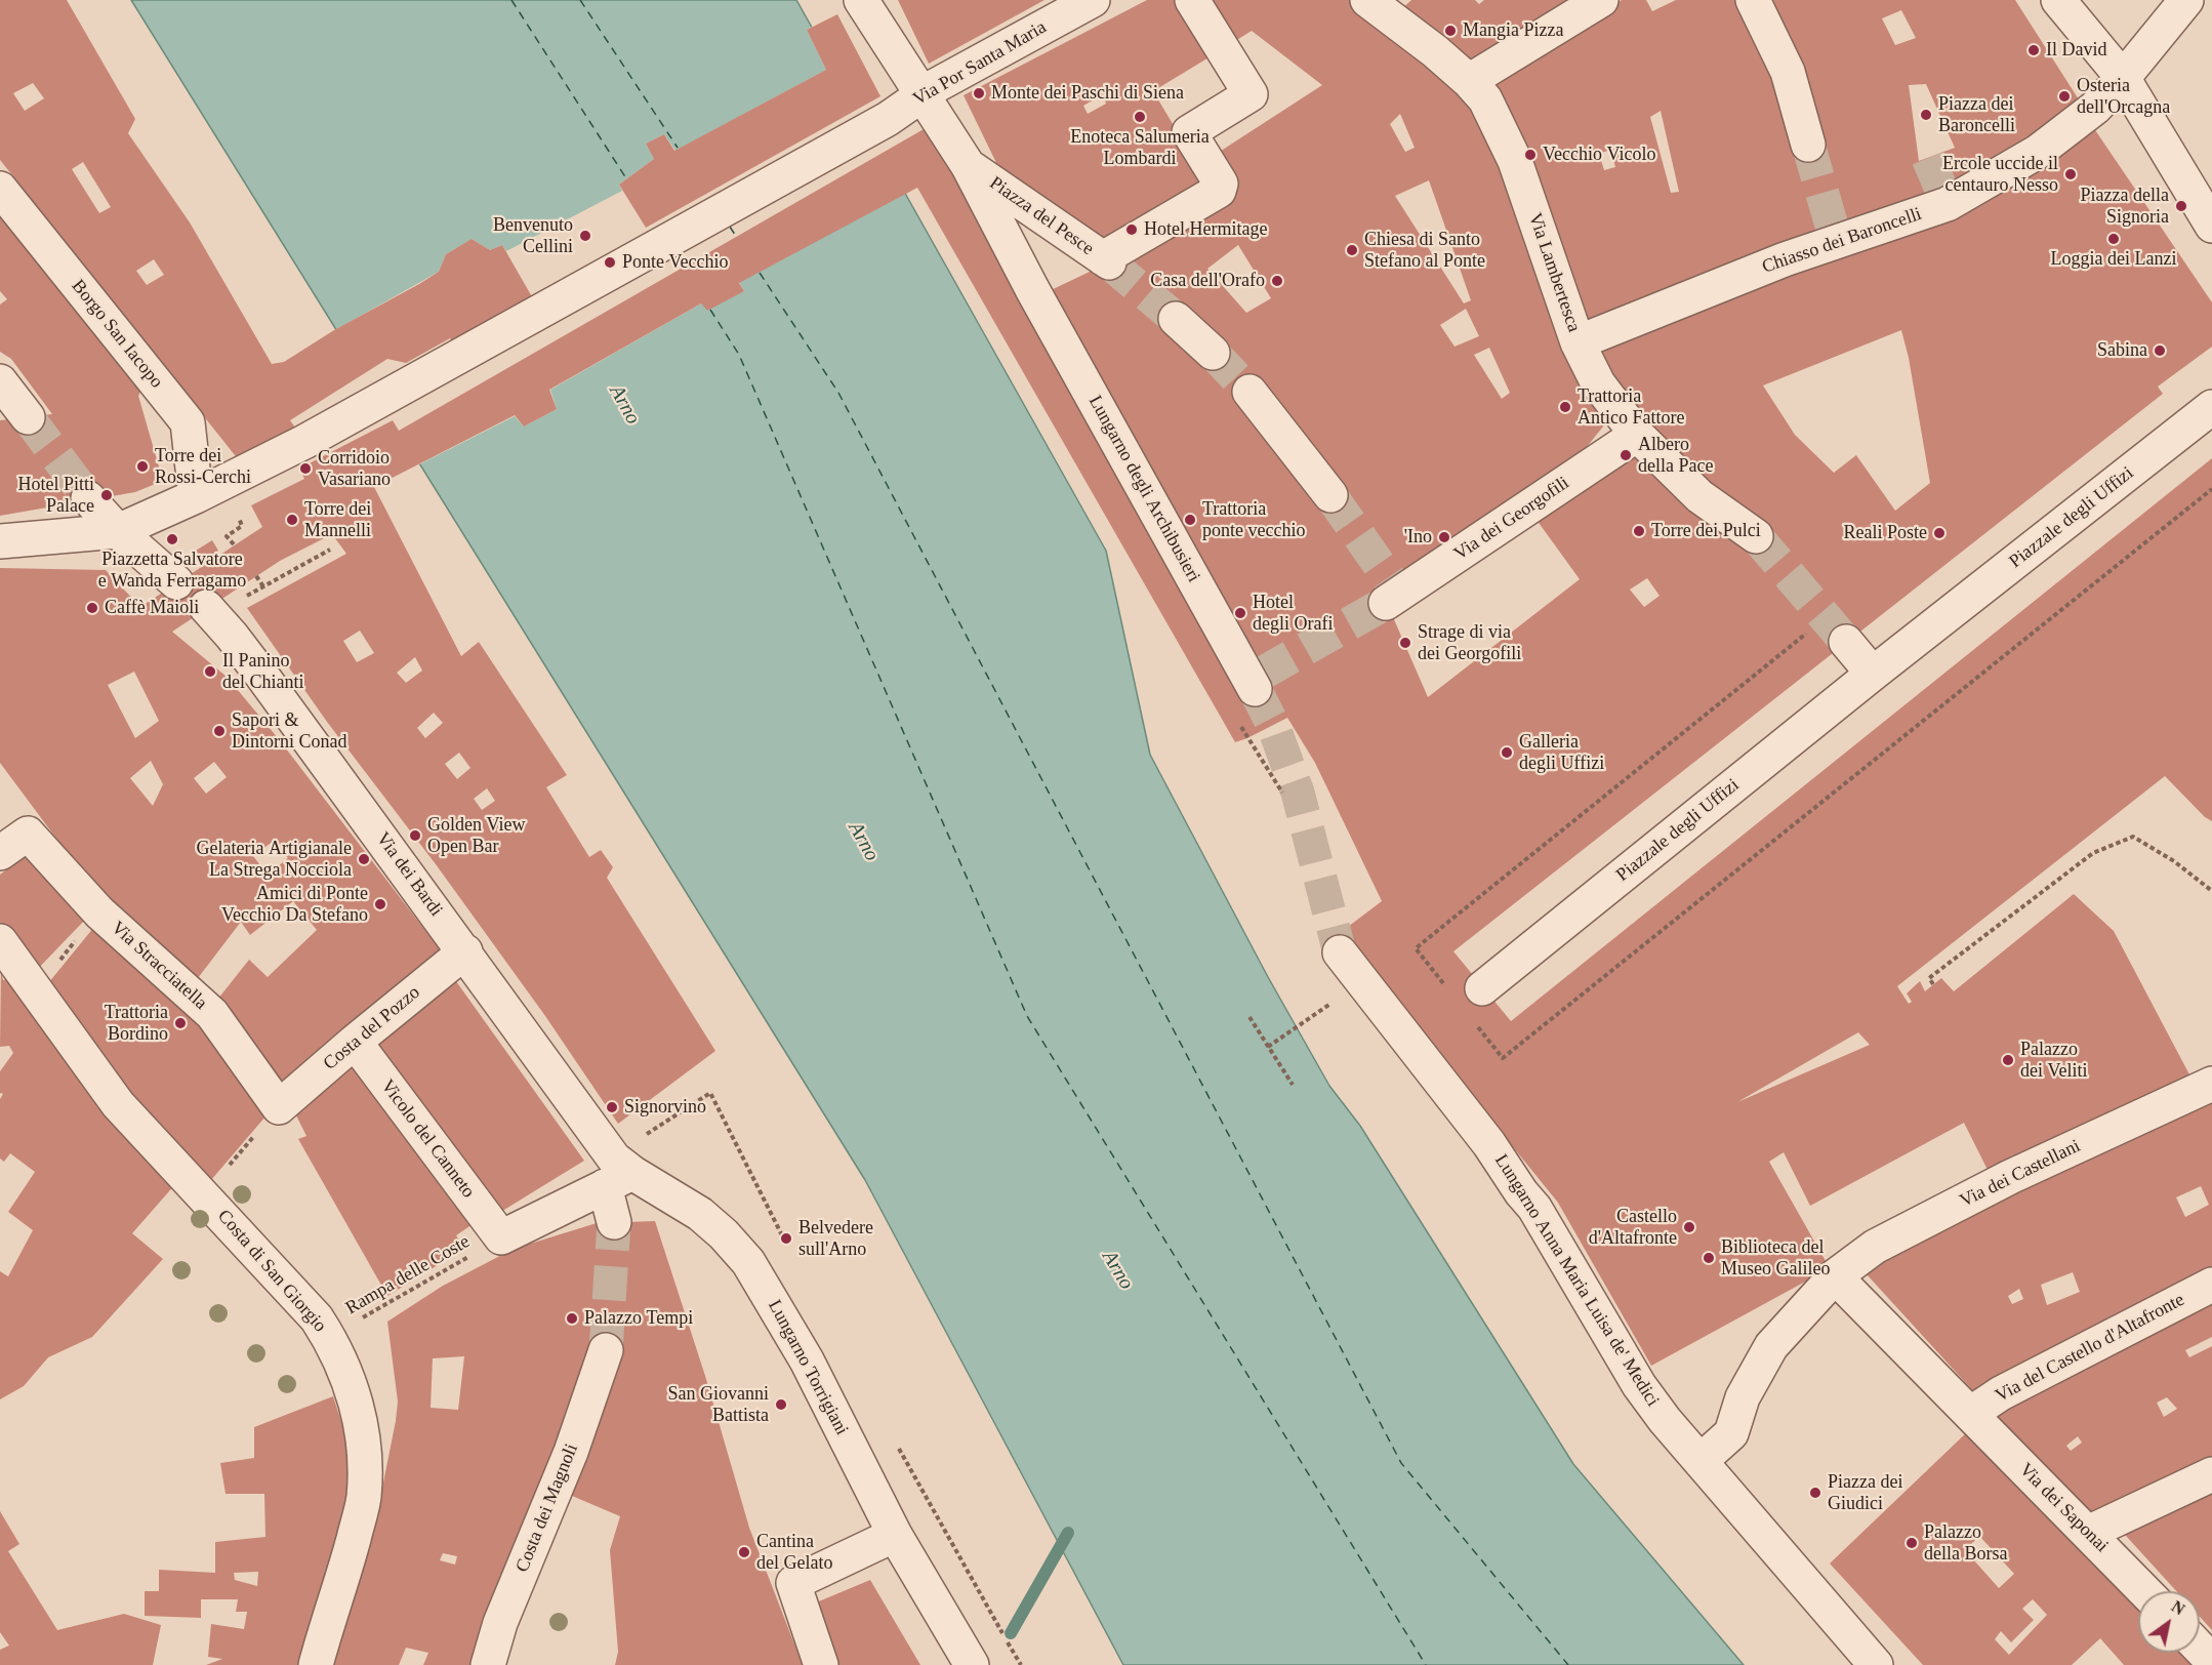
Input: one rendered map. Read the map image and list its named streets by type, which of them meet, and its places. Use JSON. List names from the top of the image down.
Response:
{
  "streets": {
    "street": [
      "Via Por Santa Maria",
      "Piazza del Pesce",
      "Chiasso dei Baroncelli",
      "Via Lambertesca",
      "Borgo San Iacopo",
      "Lungarno degli Archibusieri",
      "Piazzale degli Uffizi",
      "Via dei Georgofili",
      "Via dei Bardi",
      "Via Stracciatella",
      "Costa del Pozzo",
      "Vicolo del Canneto",
      "Via dei Castellani",
      "Costa di San Giorgio",
      "Lungarno Anna Maria Luisa de' Medici",
      "Via del Castello d'Altafronte",
      "Lungarno Torrigiani",
      "Costa dei Magnoli",
      "Via dei Saponai"
    ],
    "path": ["Rampa delle Coste"]
  },
  "crossings": [
    ["Via Por Santa Maria", "Piazza del Pesce"],
    ["Piazza del Pesce", "Lungarno degli Archibusieri"],
    ["Chiasso dei Baroncelli", "Via Lambertesca"],
    ["Via Lambertesca", "Via dei Georgofili"],
    ["Via dei Bardi", "Costa del Pozzo"],
    ["Via dei Bardi", "Lungarno Torrigiani"],
    ["Via Stracciatella", "Costa del Pozzo"],
    ["Costa del Pozzo", "Vicolo del Canneto"],
    ["Vicolo del Canneto", "Rampa delle Coste"],
    ["Costa di San Giorgio", "Rampa delle Coste"],
    ["Via del Castello d'Altafronte", "Via dei Saponai"]
  ],
  "water": ["Arno"],
  "places": [
    "Mangia Pizza",
    "Il David",
    "Monte dei Paschi di Siena",
    "Osteria dell'Orcagna",
    "Piazza dei Baroncelli",
    "Enoteca Salumeria Lombardi",
    "Vecchio Vicolo",
    "Ercole uccide il centauro Nesso",
    "Piazza della Signoria",
    "Hotel Hermitage",
    "Benvenuto Cellini",
    "Loggia dei Lanzi",
    "Chiesa di Santo Stefano al Ponte",
    "Ponte Vecchio",
    "Casa dell'Orafo",
    "Sabina",
    "Trattoria Antico Fattore",
    "Albero della Pace",
    "Torre dei Rossi-Cerchi",
    "Corridoio Vasariano",
    "Hotel Pitti Palace",
    "Torre dei Mannelli",
    "Trattoria ponte vecchio",
    "Torre dei Pulci",
    "Reali Poste",
    "'Ino",
    "Piazzetta Salvatore e Wanda Ferragamo",
    "Caffè Maioli",
    "Hotel degli Orafi",
    "Strage di via dei Georgofili",
    "Il Panino del Chianti",
    "Sapori & Dintorni Conad",
    "Galleria degli Uffizi",
    "Golden View Open Bar",
    "Gelateria Artigianale La Strega Nocciola",
    "Amici di Ponte Vecchio Da Stefano",
    "Trattoria Bordino",
    "Palazzo dei Veliti",
    "Signorvino",
    "Castello d'Altafronte",
    "Belvedere sull'Arno",
    "Biblioteca del Museo Galileo",
    "Palazzo Tempi",
    "San Giovanni Battista",
    "Piazza dei Giudici",
    "Palazzo della Borsa",
    "Cantina del Gelato"
  ],
  "north": "top right"
}
